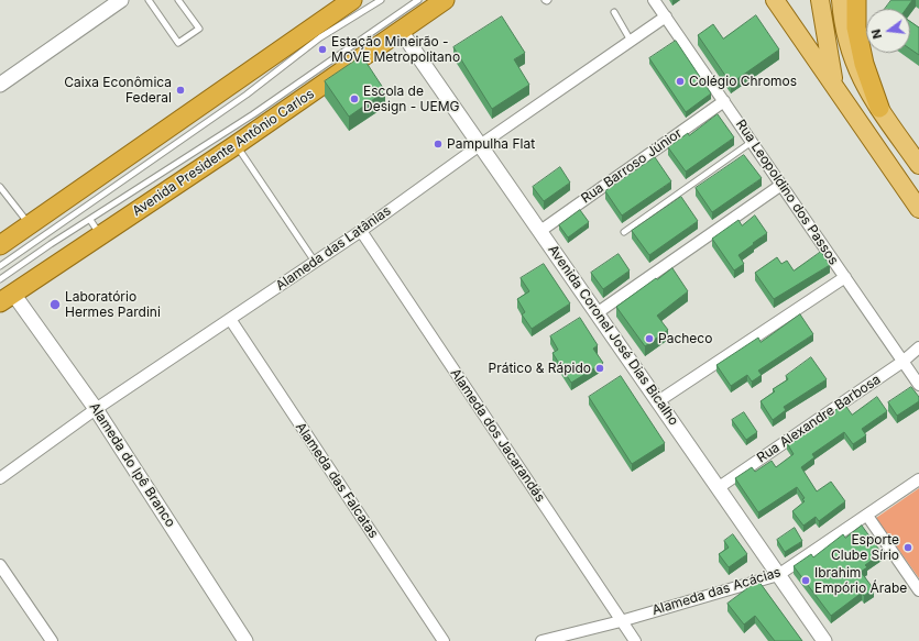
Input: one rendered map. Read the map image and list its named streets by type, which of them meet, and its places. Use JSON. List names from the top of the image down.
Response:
{
  "streets": {
    "highway": ["Avenida Presidente Antônio Carlos"],
    "street": [
      "Rua Barroso Júnior",
      "Rua Leopoldino dos Passos",
      "Alameda das Latânias",
      "Avenida Coronel José Dias Bicalho",
      "Rua Alexandre Barbosa",
      "Alameda dos Jacarandás",
      "Alameda do Ipê Branco",
      "Alameda das Falcatas",
      "Alameda das Acácias"
    ]
  },
  "crossings": [
    ["Avenida Presidente Antônio Carlos", "Avenida Coronel José Dias Bicalho"],
    ["Avenida Presidente Antônio Carlos", "Alameda do Ipê Branco"],
    ["Rua Barroso Júnior", "Rua Leopoldino dos Passos"],
    ["Rua Barroso Júnior", "Avenida Coronel José Dias Bicalho"],
    ["Rua Leopoldino dos Passos", "Alameda das Latânias"],
    ["Rua Leopoldino dos Passos", "Rua Alexandre Barbosa"],
    ["Alameda das Latânias", "Avenida Coronel José Dias Bicalho"],
    ["Alameda das Latânias", "Alameda dos Jacarandás"],
    ["Alameda das Latânias", "Alameda do Ipê Branco"],
    ["Alameda das Latânias", "Alameda das Falcatas"],
    ["Avenida Coronel José Dias Bicalho", "Rua Alexandre Barbosa"],
    ["Avenida Coronel José Dias Bicalho", "Alameda das Acácias"],
    ["Alameda dos Jacarandás", "Alameda das Acácias"]
  ],
  "places": [
    "Estação Mineirão - MOVE Metropolitano",
    "Colégio Chromos",
    "Caixa Econômica Federal",
    "Escola de Design - UEMG",
    "Pampulha Flat",
    "Laboratório Hermes Pardini",
    "Pacheco",
    "Prático & Rápido",
    "Esporte Clube Sírio",
    "Ibrahim Empório Árabe"
  ],
  "north": "left"
}
